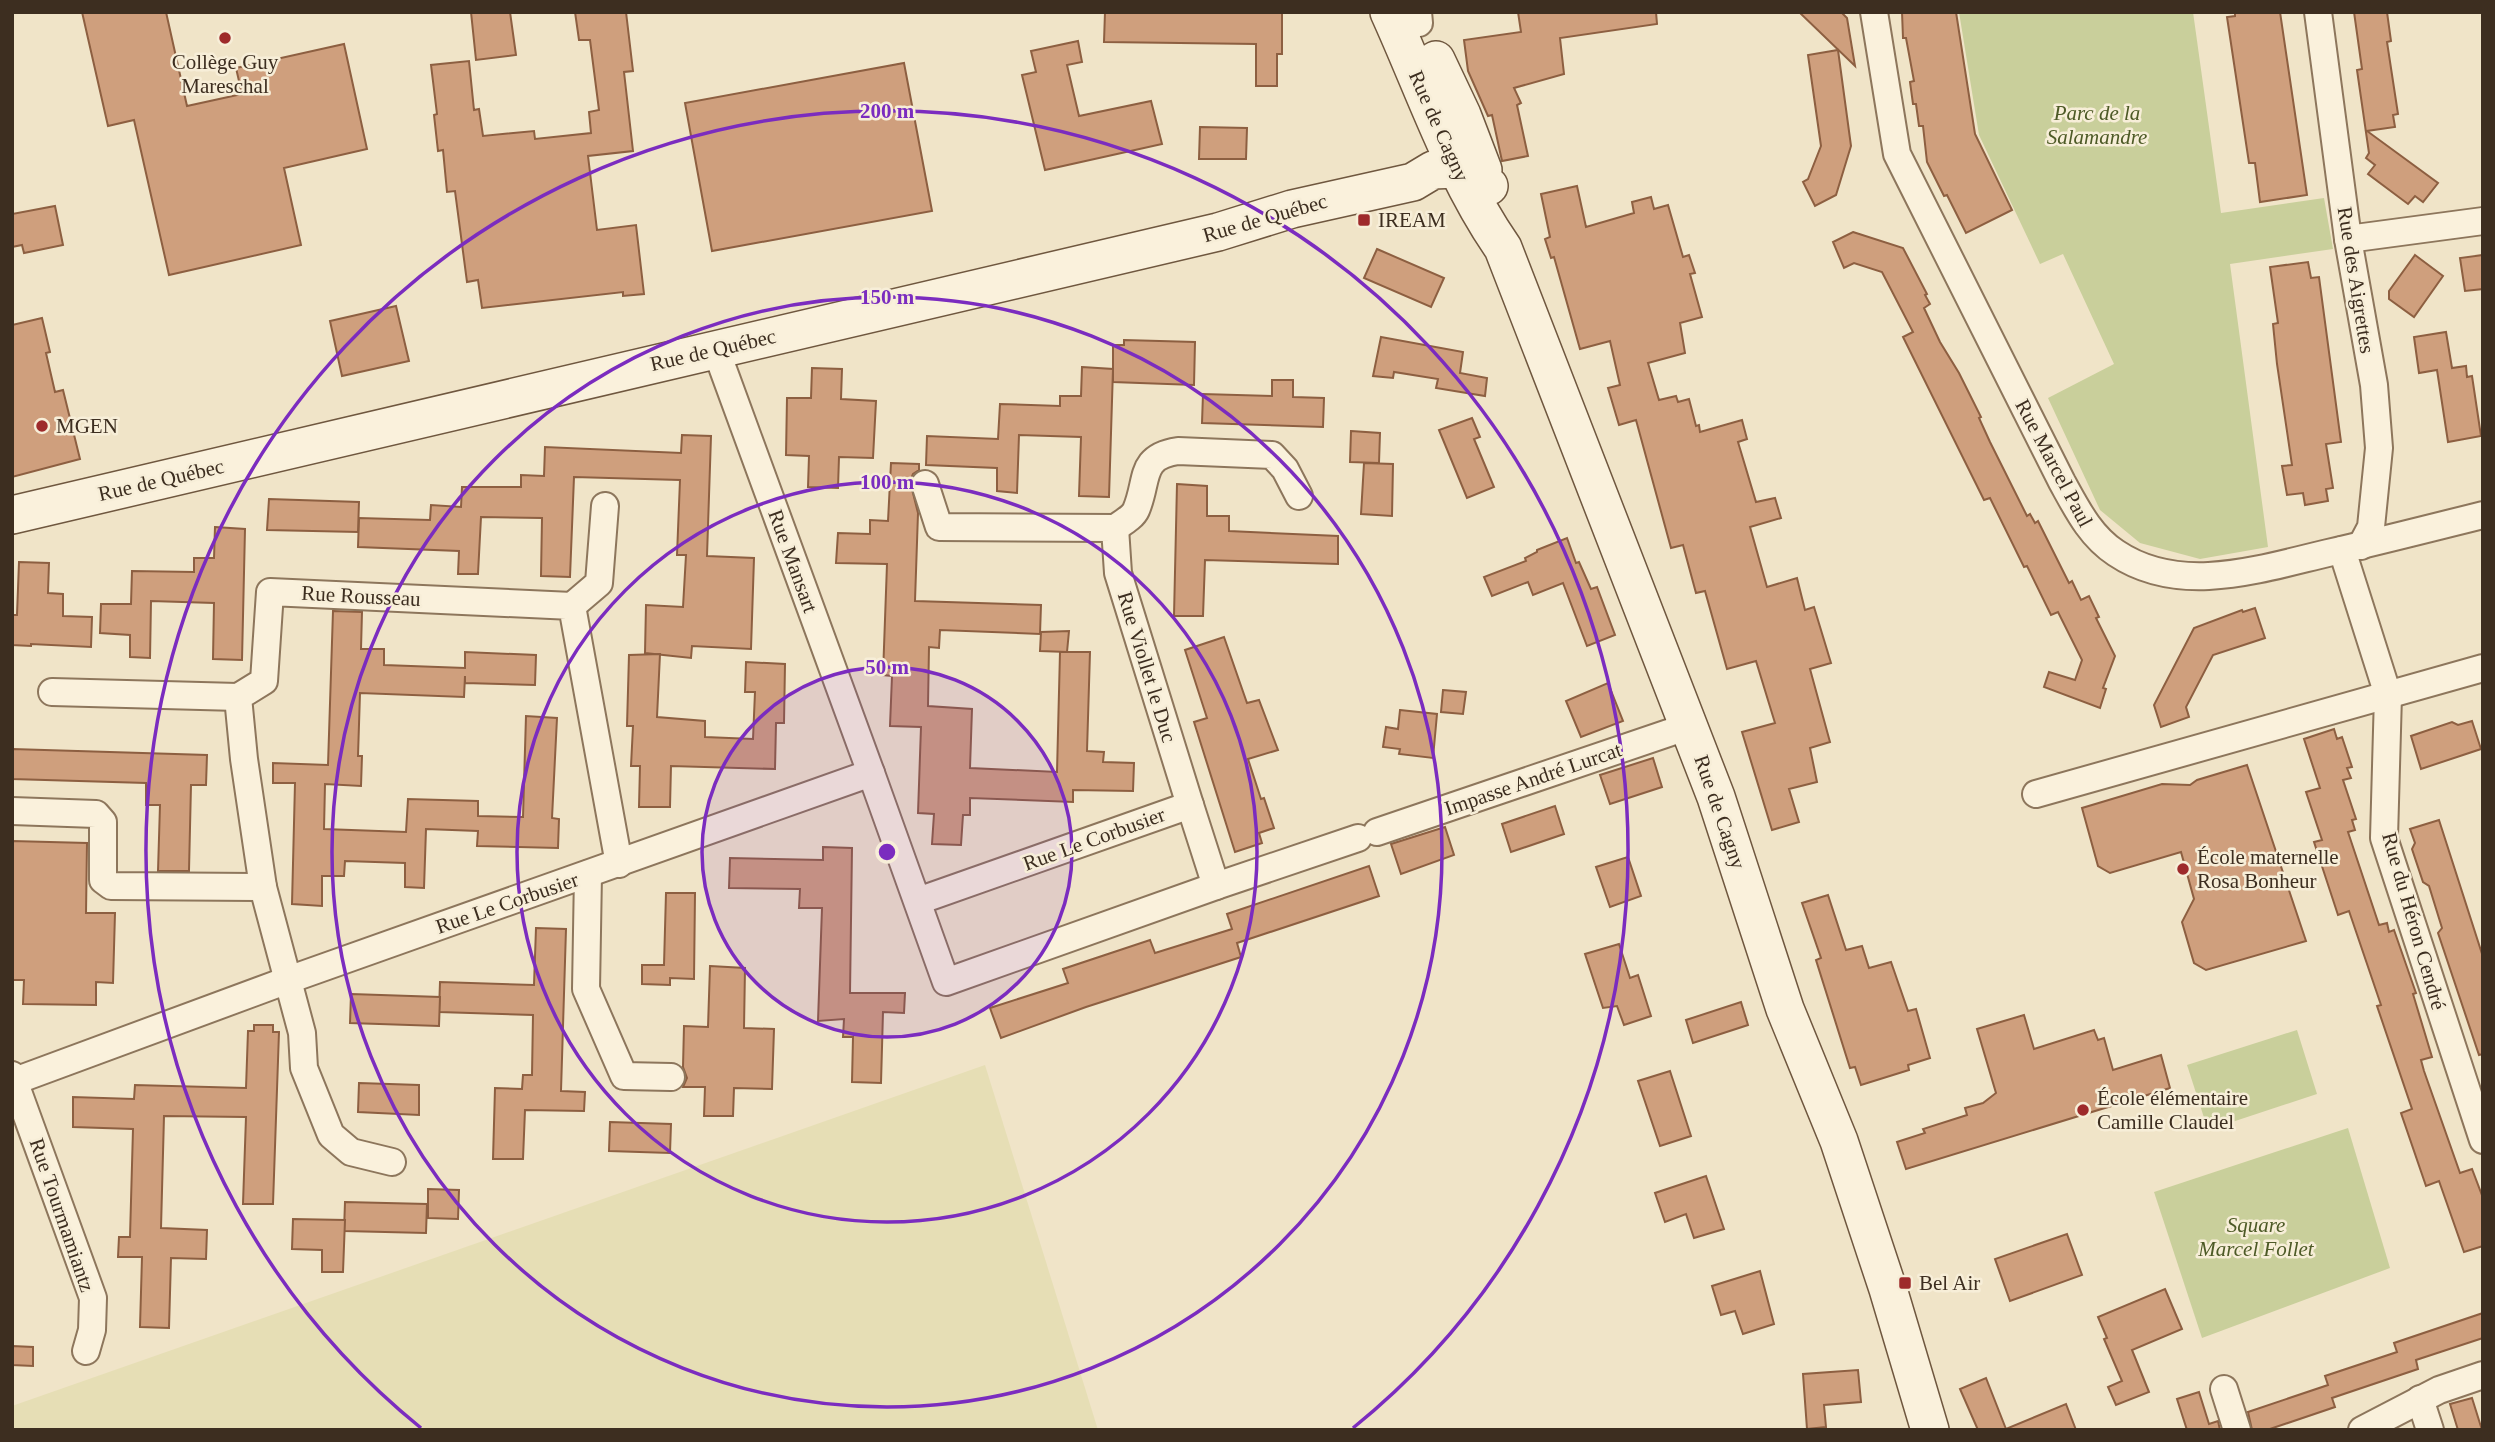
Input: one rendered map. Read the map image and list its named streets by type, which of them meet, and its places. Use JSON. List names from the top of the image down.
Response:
{
  "streets": {
    "street": [
      "Rue de Cagny",
      "Rue de Québec",
      "Rue des Aigrettes",
      "Rue Marcel Paul",
      "Rue Mansart",
      "Rue Rousseau",
      "Rue Viollet le Duc",
      "Impasse André Lurcat",
      "Rue Le Corbusier",
      "Rue du Héron Cendré",
      "Rue Tourmamiantz"
    ]
  },
  "crossings": [
    ["Rue de Cagny", "Rue de Québec"],
    ["Rue de Cagny", "Impasse André Lurcat"],
    ["Rue de Québec", "Rue Mansart"],
    ["Rue des Aigrettes", "Rue Marcel Paul"],
    ["Rue des Aigrettes", "Rue du Héron Cendré"],
    ["Rue Marcel Paul", "Rue du Héron Cendré"],
    ["Rue Mansart", "Rue Le Corbusier"],
    ["Rue Viollet le Duc", "Rue Le Corbusier"],
    ["Impasse André Lurcat", "Rue Le Corbusier"],
    ["Rue Le Corbusier", "Rue Tourmamiantz"]
  ],
  "parks": ["Parc de la Salamandre", "Square Marcel Follet"],
  "places": {
    "other": [
      "Collège Guy Mareschal",
      "MGEN",
      "École maternelle Rosa Bonheur",
      "École élémentaire Camille Claudel"
    ],
    "transit": ["IREAM", "Bel Air"]
  },
  "rings": [
    "200 m",
    "150 m",
    "100 m",
    "50 m"
  ]
}
